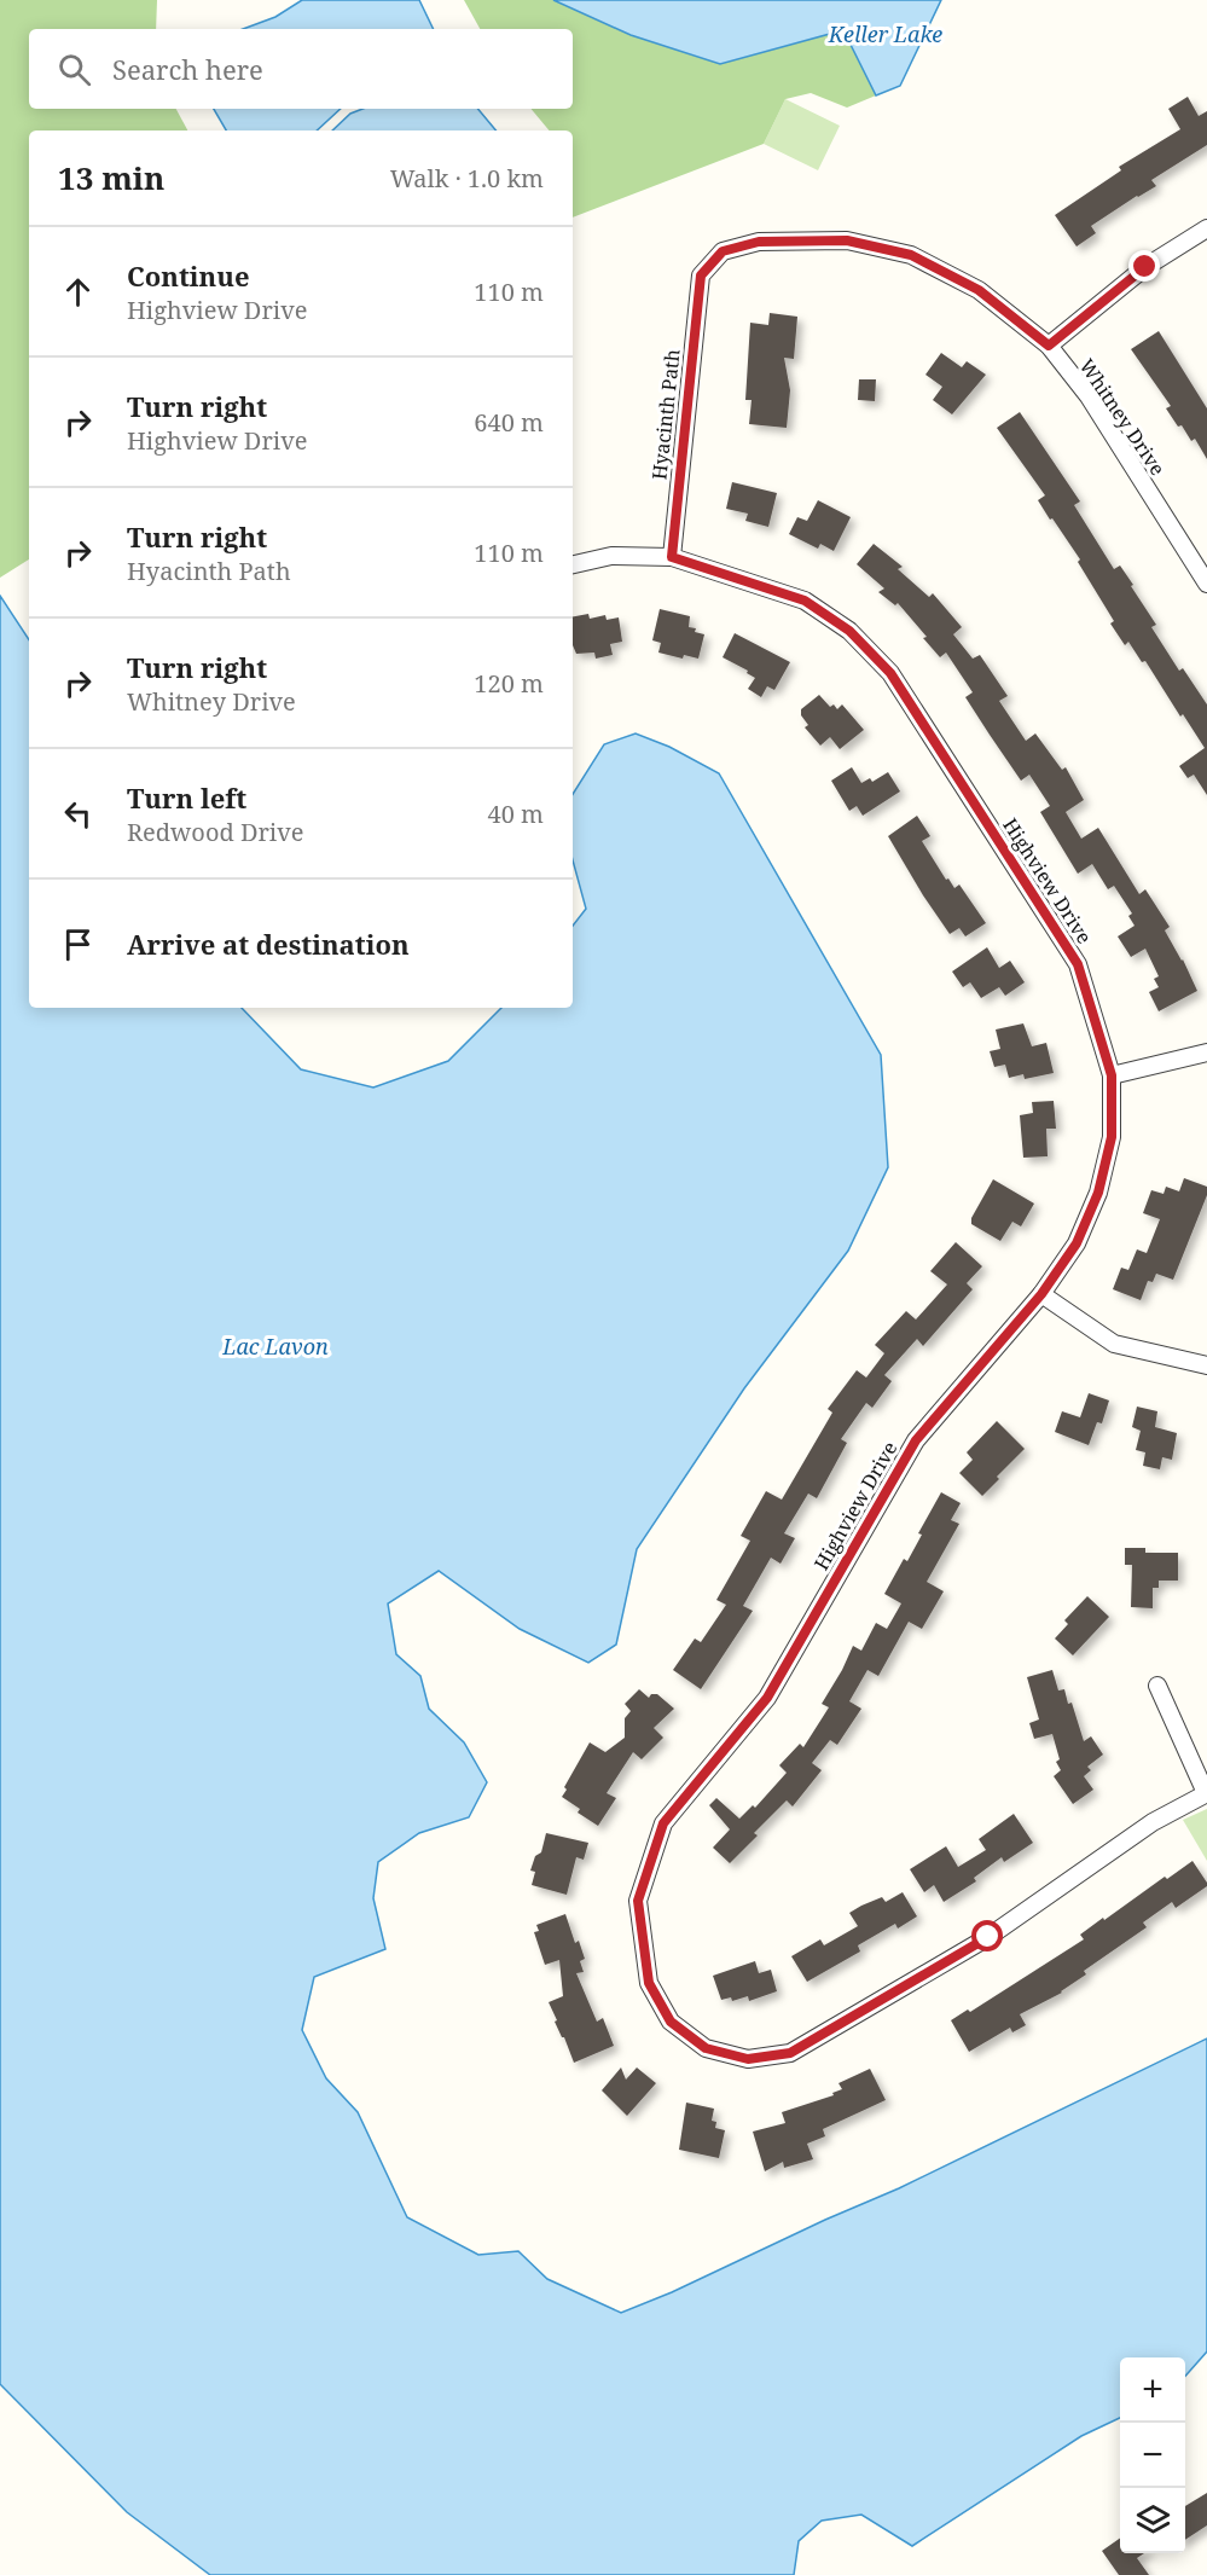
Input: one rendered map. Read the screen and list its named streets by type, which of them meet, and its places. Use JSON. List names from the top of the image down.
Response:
{
  "streets": {
    "street": ["Hyacinth Path", "Whitney Drive", "Highview Drive"]
  },
  "crossings": [
    ["Hyacinth Path", "Whitney Drive"],
    ["Hyacinth Path", "Highview Drive"]
  ],
  "water": ["Keller Lake", "Lac Lavon"],
  "page": {
    "search": "Search here",
    "heading": ["13 min", "Walk · 1.0 km"],
    "list": [
      ["Continue", "Highview Drive", "110 m"],
      ["Turn right", "Highview Drive", "640 m"],
      ["Turn right", "Hyacinth Path", "110 m"],
      ["Turn right", "Whitney Drive", "120 m"],
      ["Turn left", "Redwood Drive", "40 m"],
      "Arrive at destination"
    ],
    "map_buttons": ["+", "−"]
  }
}
